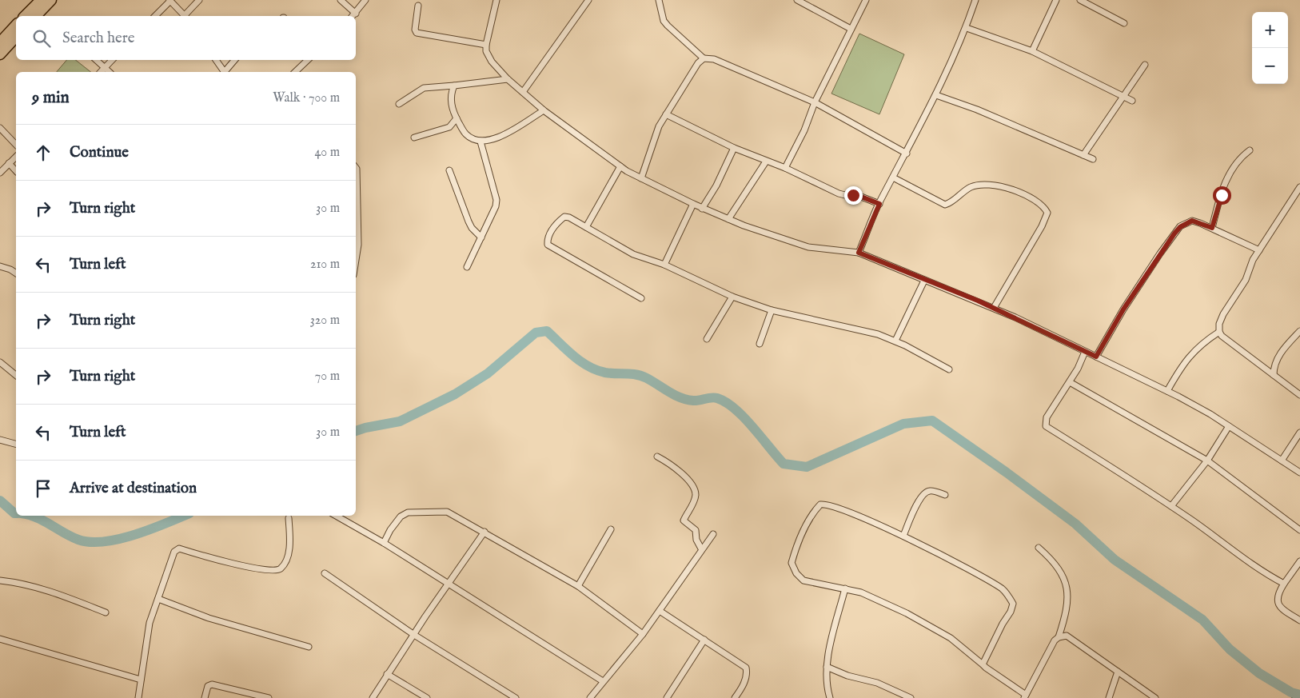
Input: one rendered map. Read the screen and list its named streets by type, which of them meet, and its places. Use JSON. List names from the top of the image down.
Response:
{
  "page": {
    "map_buttons": ["+", "−"],
    "search": "Search here",
    "heading": ["9 min", "Walk · 700 m"],
    "list": [
      ["Continue", "40 m"],
      ["Turn right", "30 m"],
      ["Turn left", "210 m"],
      ["Turn right", "320 m"],
      ["Turn right", "70 m"],
      ["Turn left", "30 m"],
      "Arrive at destination"
    ]
  }
}
